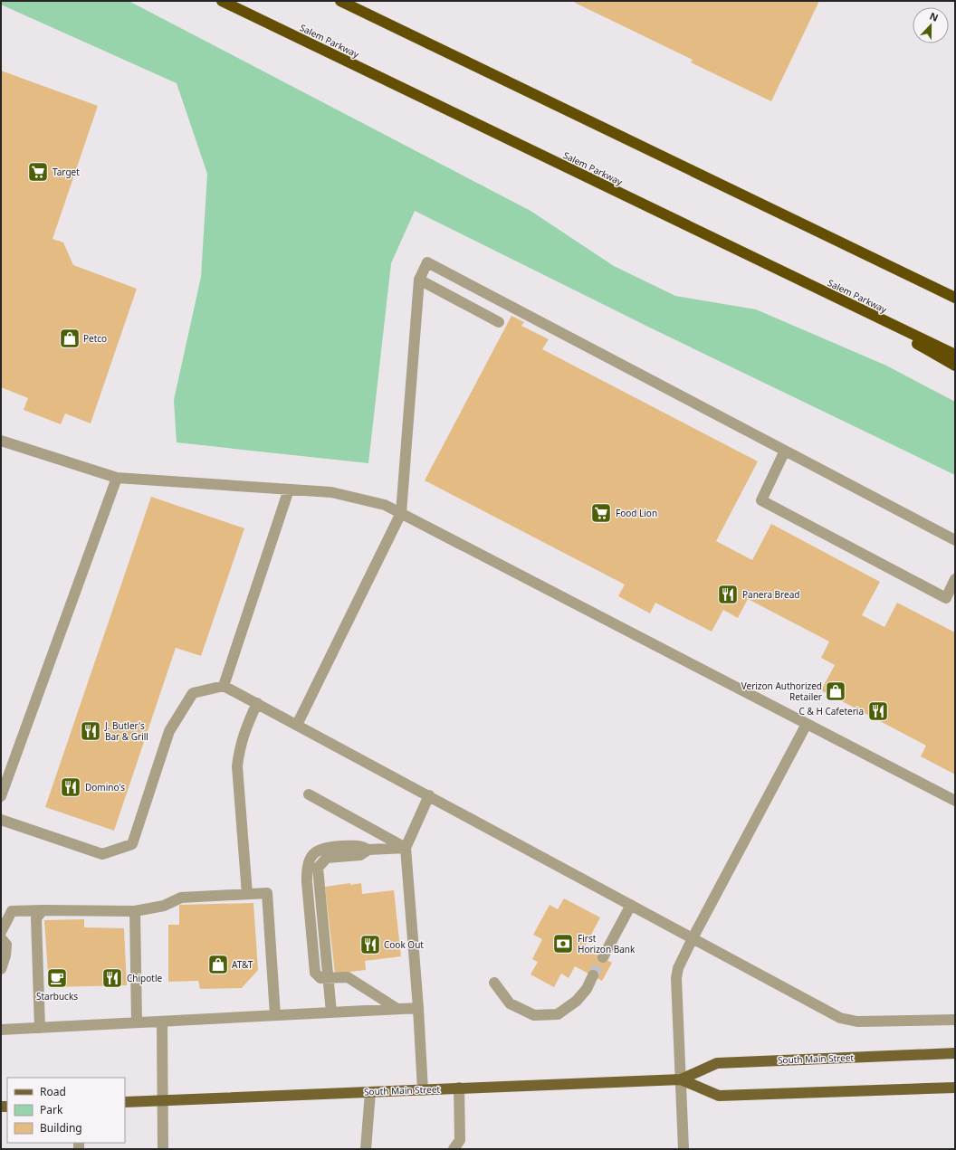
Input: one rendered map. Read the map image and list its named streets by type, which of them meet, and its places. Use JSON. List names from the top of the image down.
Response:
{
  "streets": {
    "highway": ["Salem Parkway"],
    "main road": ["South Main Street"]
  },
  "places": {
    "supermarket": ["Target", "Food Lion"],
    "shop": ["Petco", "Verizon Authorized Retailer", "AT&T"],
    "restaurant": [
      "Panera Bread",
      "C & H Cafeteria",
      "J. Butler's Bar & Grill",
      "Domino's",
      "Cook Out",
      "Chipotle"
    ],
    "bank": ["First Horizon Bank"],
    "cafe": ["Starbucks"]
  },
  "legend": ["Road", "Park", "Building"],
  "north": "top"
}
